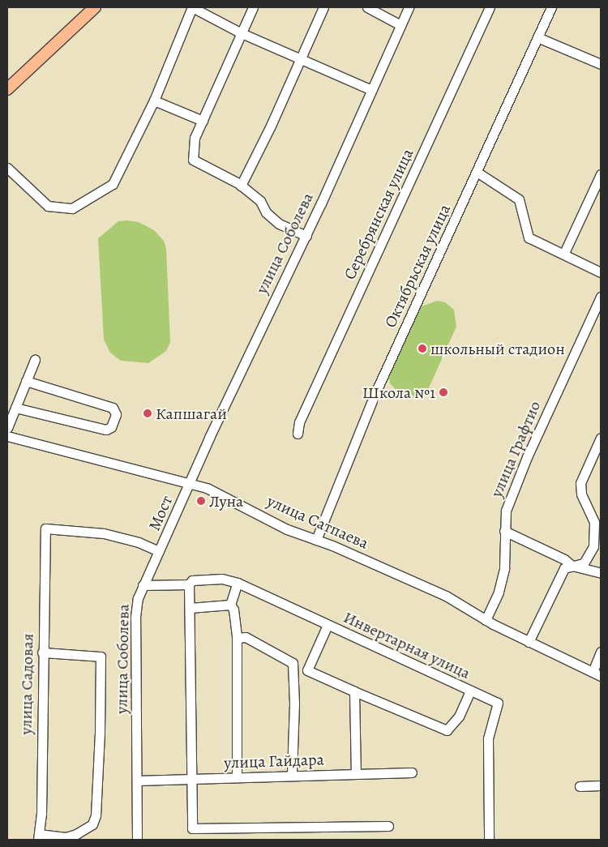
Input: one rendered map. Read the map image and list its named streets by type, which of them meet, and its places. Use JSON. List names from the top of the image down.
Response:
{
  "streets": {
    "street": [
      "Серебрянская улица",
      "улица Соболева",
      "Октябрьская улица",
      "улица Графтио",
      "Мост",
      "улица Сатпаева",
      "Инвертарная улица",
      "улица Садовая",
      "улица Гайдара"
    ]
  },
  "crossings": [
    ["улица Соболева", "Мост"],
    ["улица Соболева", "улица Сатпаева"],
    ["улица Соболева", "улица Садовая"],
    ["улица Соболева", "улица Гайдара"],
    ["Октябрьская улица", "улица Сатпаева"],
    ["улица Графтио", "улица Сатпаева"],
    ["Мост", "улица Сатпаева"],
    ["Мост", "улица Садовая"]
  ],
  "places": [
    "школьный стадион",
    "Школа №1",
    "Капшагай",
    "Луна"
  ]
}
